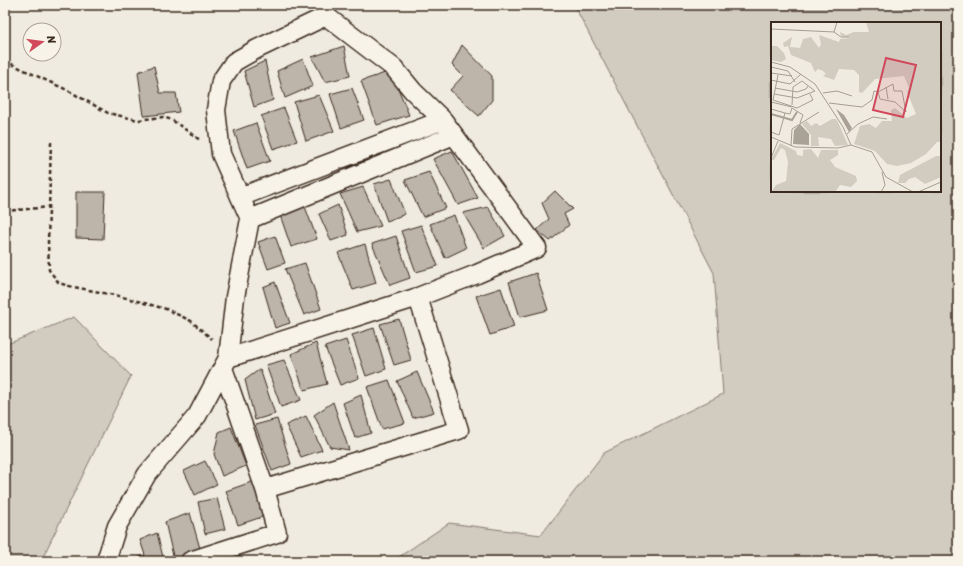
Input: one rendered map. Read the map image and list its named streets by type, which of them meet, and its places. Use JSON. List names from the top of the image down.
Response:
{
  "north": "right"
}
